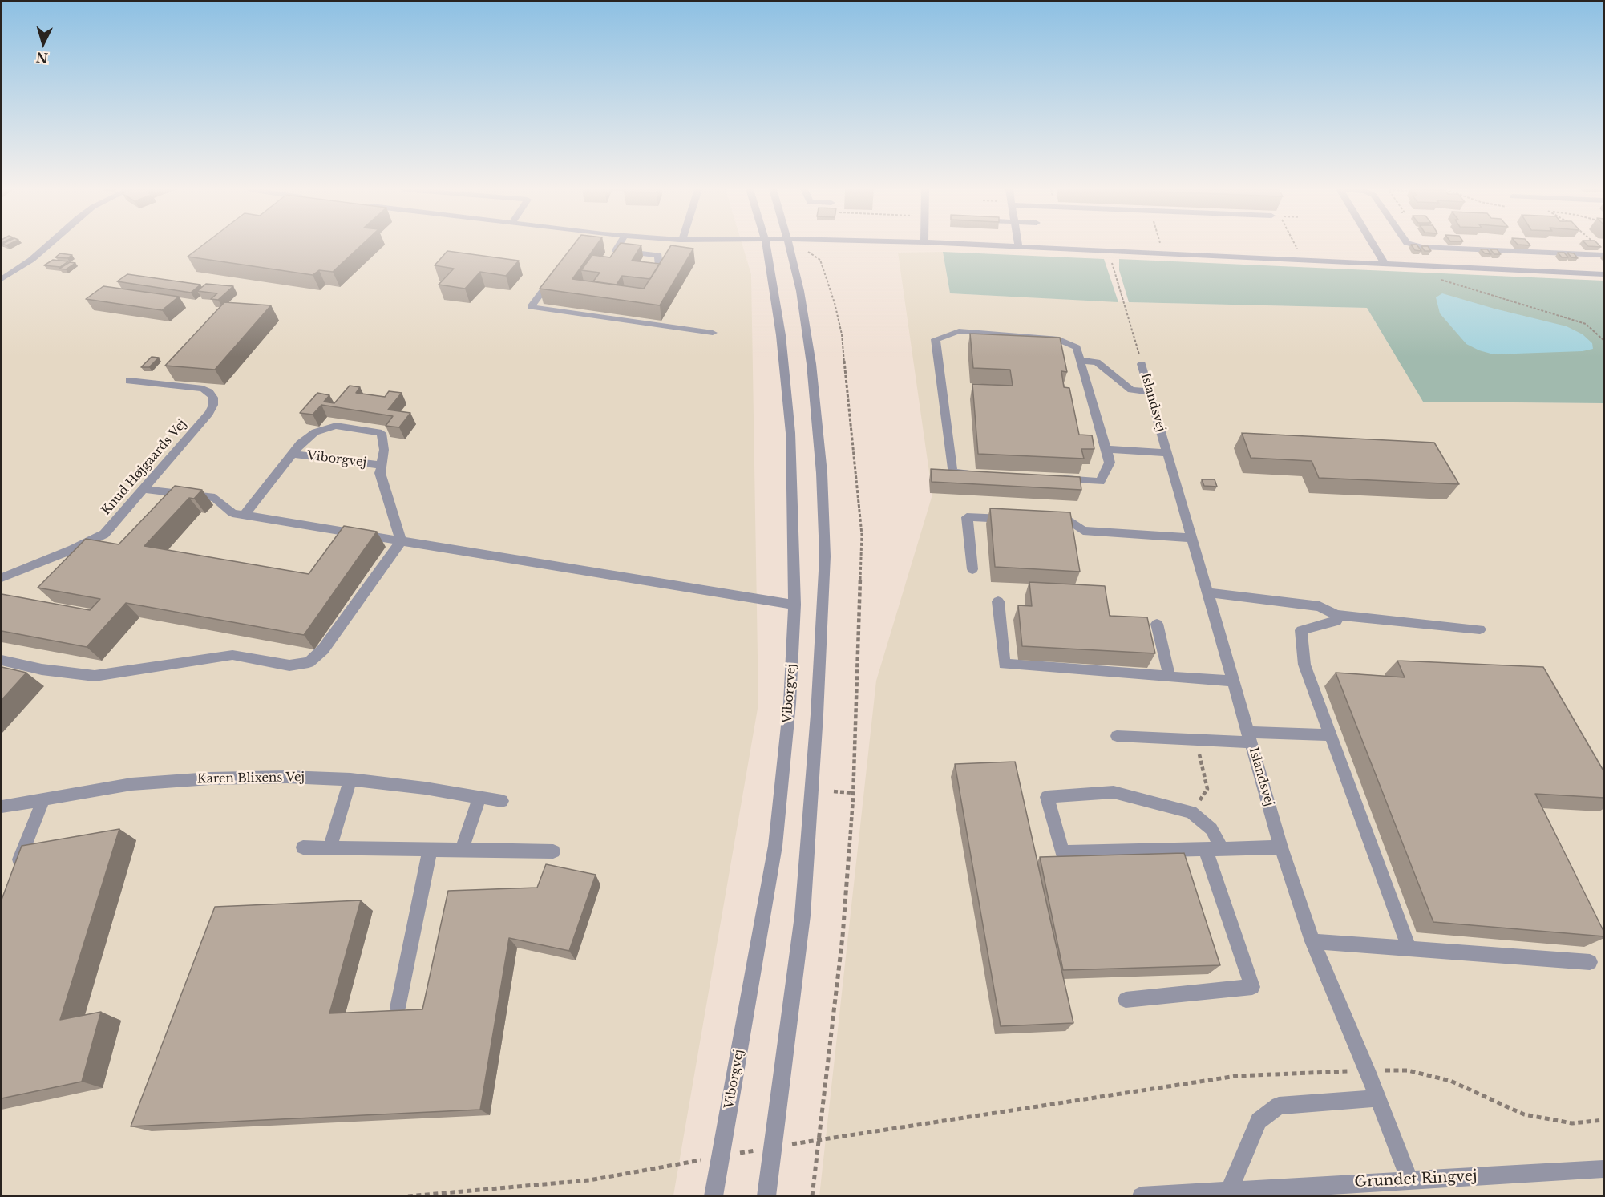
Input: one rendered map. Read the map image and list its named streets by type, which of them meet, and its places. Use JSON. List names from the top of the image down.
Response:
{
  "streets": {
    "street": [
      "Islandsvej",
      "Viborgvej",
      "Knud Højgaards Vej",
      "Karen Blixens Vej",
      "Grundet Ringvej"
    ]
  },
  "crossings": [
    ["Islandsvej", "Grundet Ringvej"]
  ],
  "north": "bottom"
}
